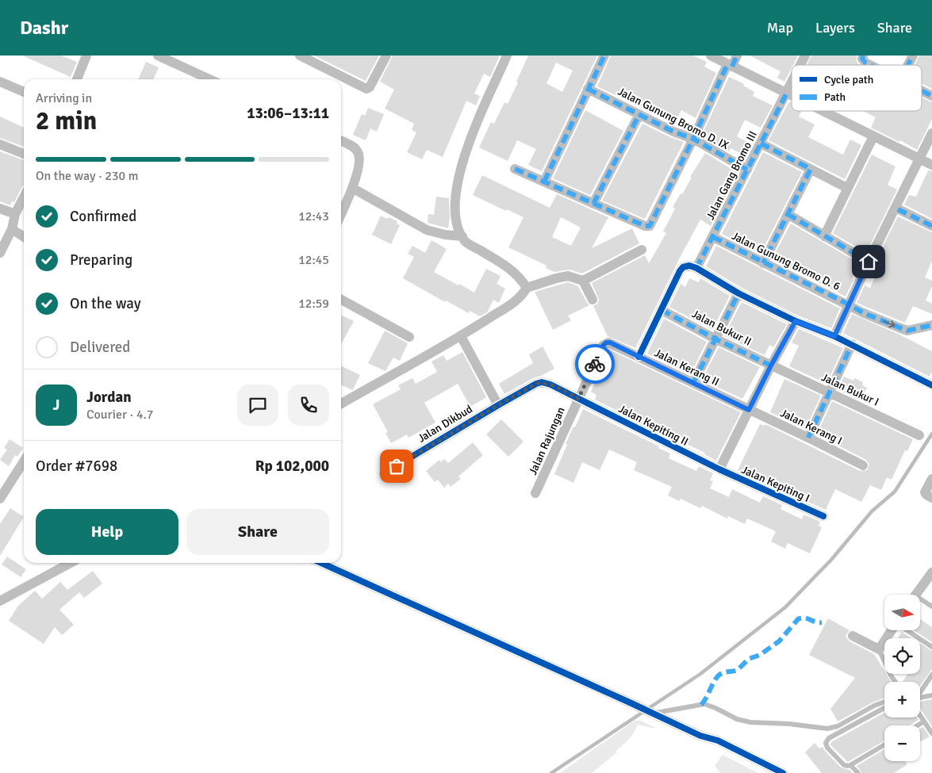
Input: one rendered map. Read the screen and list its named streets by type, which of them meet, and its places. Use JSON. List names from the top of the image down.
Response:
{
  "streets": {
    "street": [
      "Jalan Gunung Bromo D. IX",
      "Jalan Gang Bromo III",
      "Jalan Gunung Bromo D. 6",
      "Jalan Bukur II",
      "Jalan Kerang II",
      "Jalan Bukur I",
      "Jalan Dikbud",
      "Jalan Kepiting II",
      "Jalan Kerang I",
      "Jalan Rajungan",
      "Jalan Kepiting I"
    ]
  },
  "crossings": [
    ["Jalan Gunung Bromo D. IX", "Jalan Gang Bromo III"],
    ["Jalan Gang Bromo III", "Jalan Gunung Bromo D. 6"],
    ["Jalan Bukur II", "Jalan Bukur I"],
    ["Jalan Kerang II", "Jalan Dikbud"],
    ["Jalan Kerang II", "Jalan Kepiting II"],
    ["Jalan Kerang II", "Jalan Kerang I"],
    ["Jalan Kerang II", "Jalan Rajungan"],
    ["Jalan Dikbud", "Jalan Kepiting II"],
    ["Jalan Dikbud", "Jalan Rajungan"],
    ["Jalan Kepiting II", "Jalan Rajungan"],
    ["Jalan Kepiting II", "Jalan Kepiting I"]
  ],
  "legend": ["Cycle path", "Path"],
  "north": "right",
  "page": {
    "header": "Dashr",
    "nav": ["Map", "Layers", "Share"],
    "heading": ["2 min", "Arriving in", "13:06–13:11"],
    "panel": [
      "Jordan",
      "Courier · 4.7",
      "Order #7698",
      "Rp 102,000"
    ],
    "bar": "On the way · 230 m",
    "list": [
      ["Confirmed", "12:43"],
      ["Preparing", "12:45"],
      ["On the way", "12:59"],
      "Delivered"
    ],
    "round": "J",
    "buttons": ["Help", "Share"],
    "map_buttons": ["+", "−"]
  }
}
